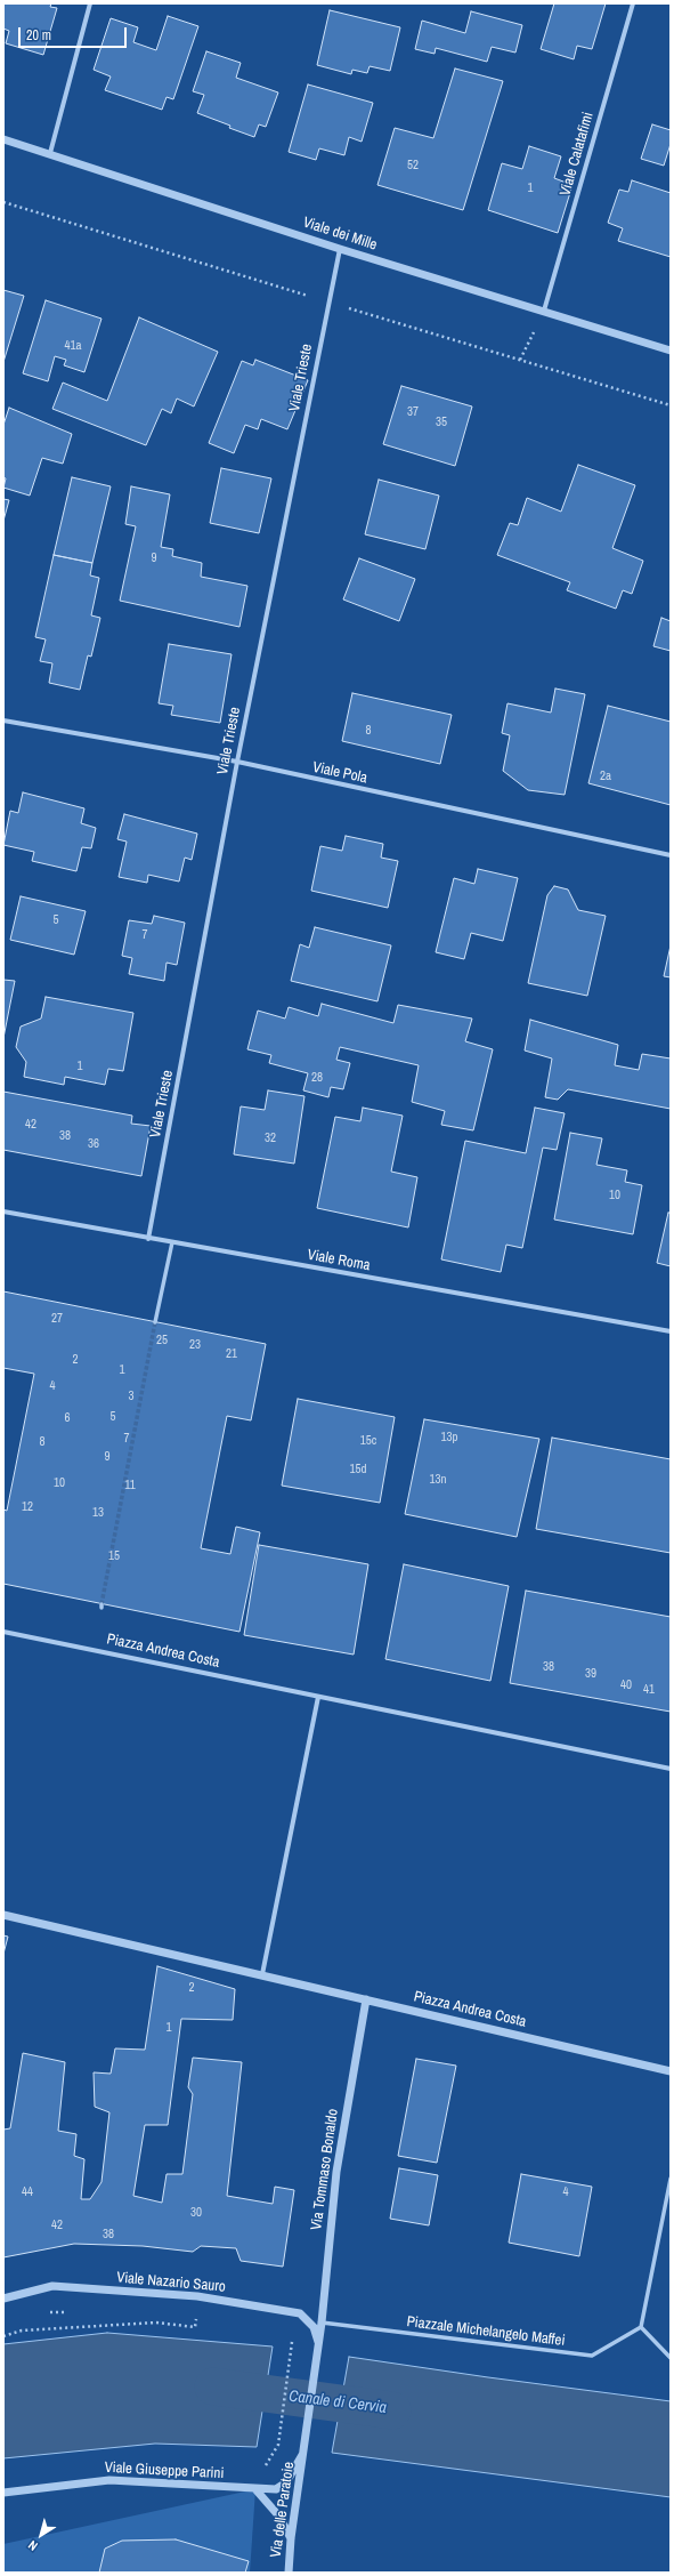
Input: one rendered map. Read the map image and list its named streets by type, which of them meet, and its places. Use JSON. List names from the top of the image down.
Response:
{
  "streets": {
    "street": [
      "Viale Calatafimi",
      "Viale dei Mille",
      "Viale Trieste",
      "Viale Pola",
      "Viale Roma",
      "Piazza Andrea Costa",
      "Via Tommaso Bonaldo",
      "Viale Nazario Sauro",
      "Piazzale Michelangelo Maffei",
      "Viale Giuseppe Parini",
      "Via delle Paratoie"
    ]
  },
  "crossings": [
    ["Viale Calatafimi", "Viale dei Mille"],
    ["Viale dei Mille", "Viale Trieste"],
    ["Viale Trieste", "Viale Pola"],
    ["Viale Trieste", "Viale Roma"],
    ["Piazza Andrea Costa", "Via Tommaso Bonaldo"],
    ["Via Tommaso Bonaldo", "Viale Nazario Sauro"],
    ["Via Tommaso Bonaldo", "Piazzale Michelangelo Maffei"],
    ["Via Tommaso Bonaldo", "Via delle Paratoie"],
    ["Viale Nazario Sauro", "Via delle Paratoie"],
    ["Viale Giuseppe Parini", "Via delle Paratoie"]
  ],
  "water": ["Canale di Cervia"],
  "house_numbers": [
    "52",
    "1",
    "41a",
    "37",
    "35",
    "9",
    "8",
    "2a",
    "5",
    "7",
    "1",
    "28",
    "42",
    "38",
    "32",
    "36",
    "10",
    "27",
    "25",
    "23",
    "21",
    "2",
    "1",
    "4",
    "3",
    "5",
    "6",
    "13p",
    "7",
    "15c",
    "8",
    "9",
    "15d",
    "13n",
    "10",
    "11",
    "12",
    "13",
    "15",
    "38",
    "39",
    "40",
    "41",
    "2",
    "1",
    "44",
    "4",
    "30",
    "42",
    "38"
  ],
  "scale_bar": "20 m",
  "north": "bottom left"
}
